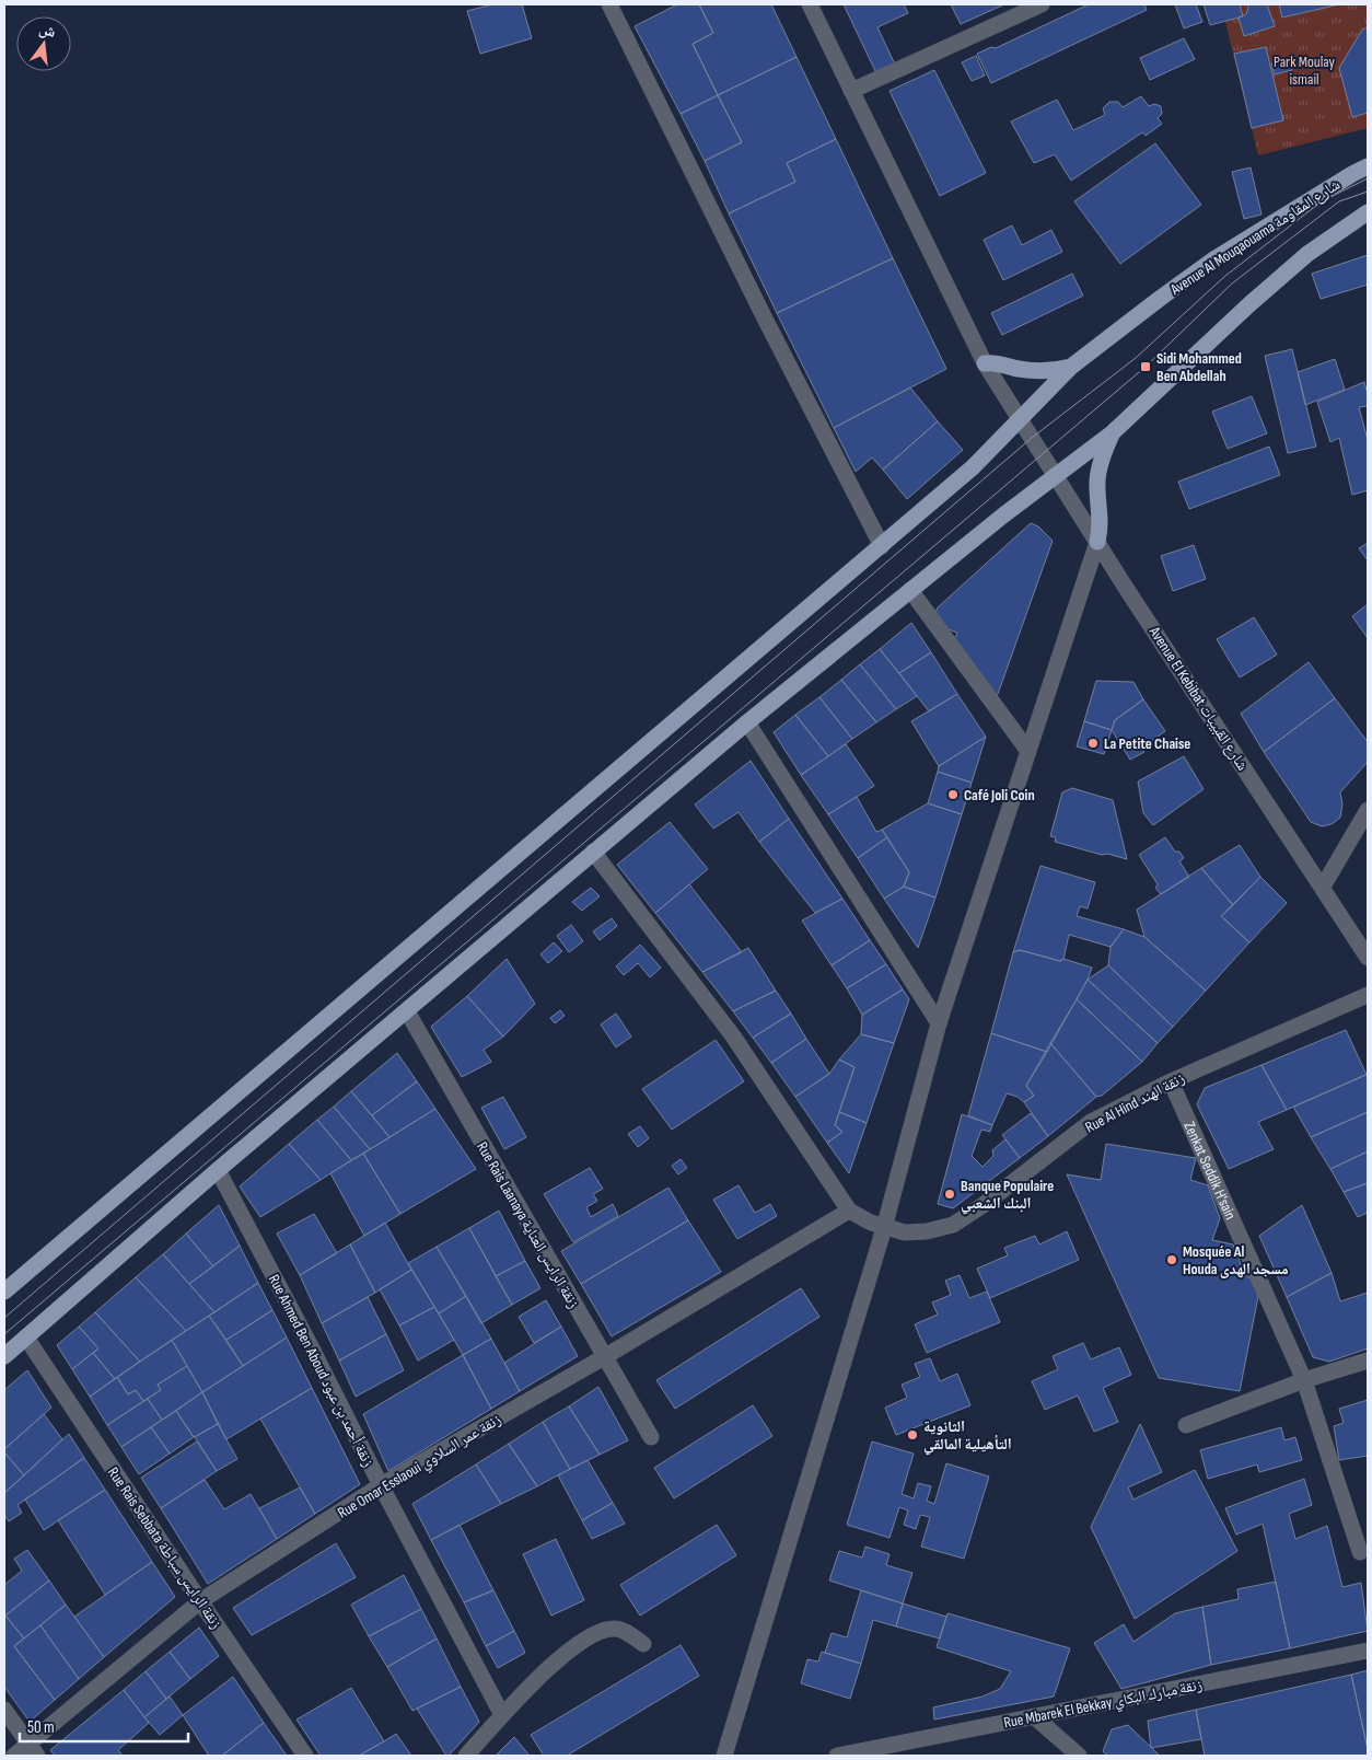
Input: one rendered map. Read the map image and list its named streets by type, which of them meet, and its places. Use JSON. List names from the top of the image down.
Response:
{
  "streets": {
    "main road": ["Avenue Al Mouqaouama شارع المقاومة"],
    "street": [
      "Avenue El Kebibat شارع القبيبات",
      "Rue Al Hind زنقة الهند",
      "Zenkat Seddik H'sain",
      "Rue Rais Laanaya زنقة الرايس العناية",
      "Rue Ahmed Ben Aboud زنقة أحمد بن عبود",
      "Rue Omar Esslaoui زنقة عمر السلاوي",
      "Rue Rais Sebbata زنقة الرايس سباطة",
      "Rue Mbarek El Bekkay زنقة مبارك البكاي"
    ]
  },
  "crossings": [
    ["Avenue Al Mouqaouama شارع المقاومة", "Avenue El Kebibat شارع القبيبات"],
    ["Rue Al Hind زنقة الهند", "Zenkat Seddik H'sain"],
    ["Rue Al Hind زنقة الهند", "Rue Omar Esslaoui زنقة عمر السلاوي"],
    ["Rue Rais Laanaya زنقة الرايس العناية", "Rue Omar Esslaoui زنقة عمر السلاوي"],
    ["Rue Ahmed Ben Aboud زنقة أحمد بن عبود", "Rue Omar Esslaoui زنقة عمر السلاوي"],
    ["Rue Omar Esslaoui زنقة عمر السلاوي", "Rue Rais Sebbata زنقة الرايس سباطة"]
  ],
  "parks": ["Park Moulay ismail"],
  "places": {
    "transit": ["Sidi Mohammed Ben Abdellah"],
    "other": [
      "La Petite Chaise",
      "Café Joli Coin",
      "Banque Populaire البنك الشعبي",
      "Mosquée Al Houda مسجد الهدى",
      "الثانوية التأهيلية المالقي"
    ]
  },
  "scale_bar": "50 m",
  "north": "top"
}
